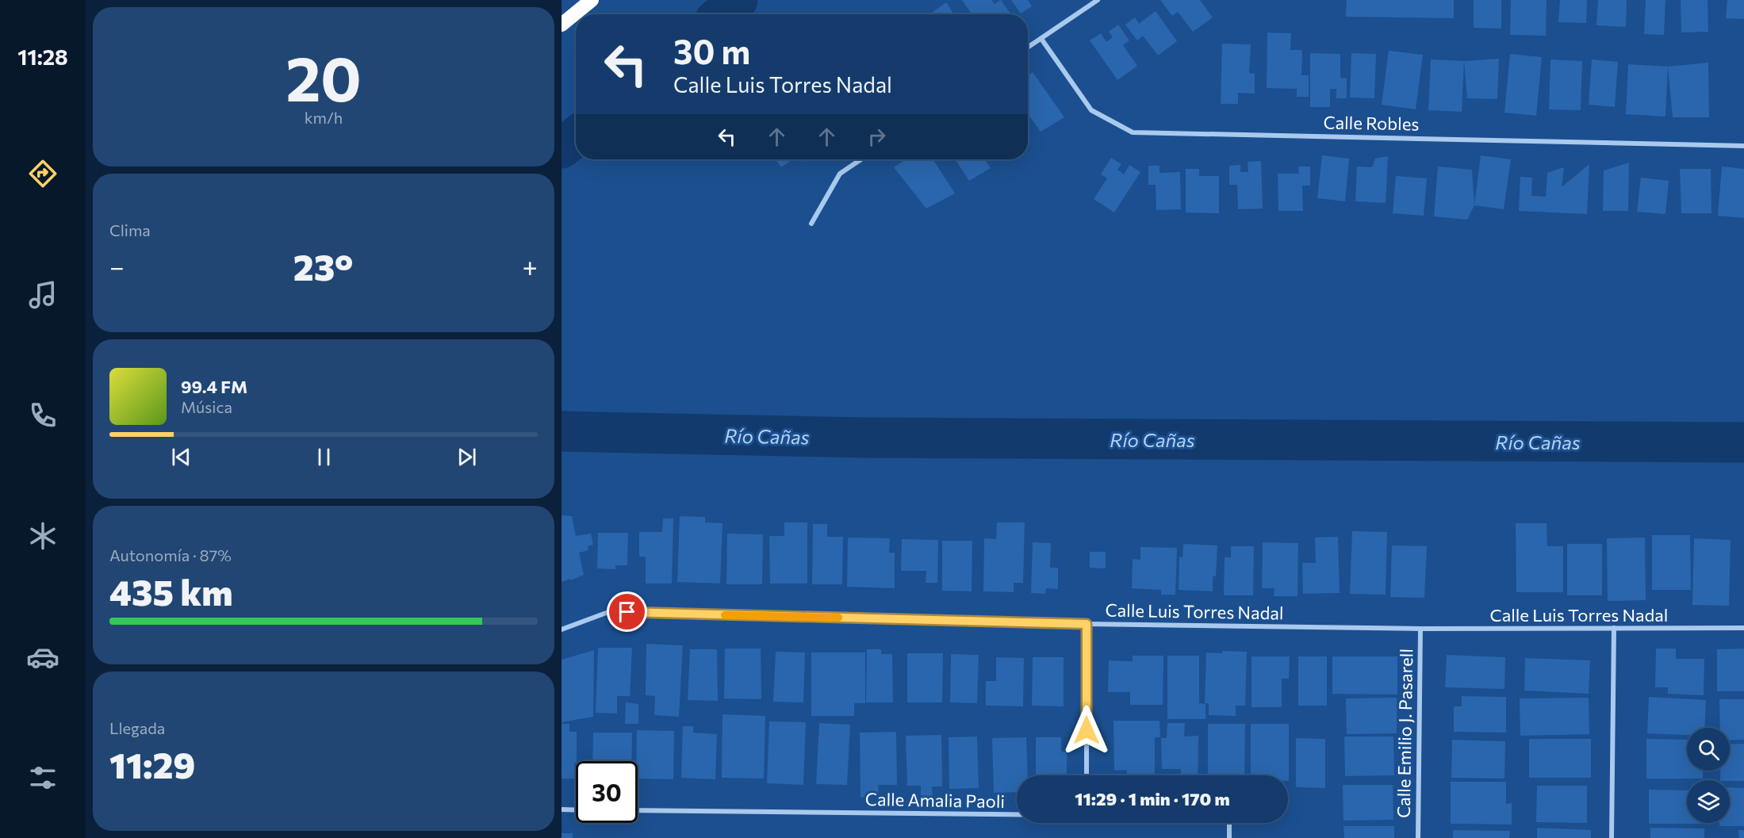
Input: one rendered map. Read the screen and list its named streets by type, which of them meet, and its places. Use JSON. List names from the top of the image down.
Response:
{
  "streets": {
    "street": [
      "Calle Robles",
      "Calle Luis Torres Nadal",
      "Calle Emilio J. Pasarell",
      "Calle Amalia Paoli"
    ]
  },
  "crossings": [
    ["Calle Luis Torres Nadal", "Calle Emilio J. Pasarell"]
  ],
  "water": ["Río Cañas"],
  "page": {
    "tabs": "11:28",
    "tile": [
      ["20", "km/h"],
      "Clima",
      ["Autonomía · 87%", "435 km"],
      ["Llegada", "11:29"]
    ],
    "turn": ["30 m", "Calle Luis Torres Nadal"],
    "heat": ["−", "23°", "+"],
    "song": ["99.4 FM", "Música"],
    "limit": "30",
    "trip": "11:29 · 1 min · 170 m"
  }
}
